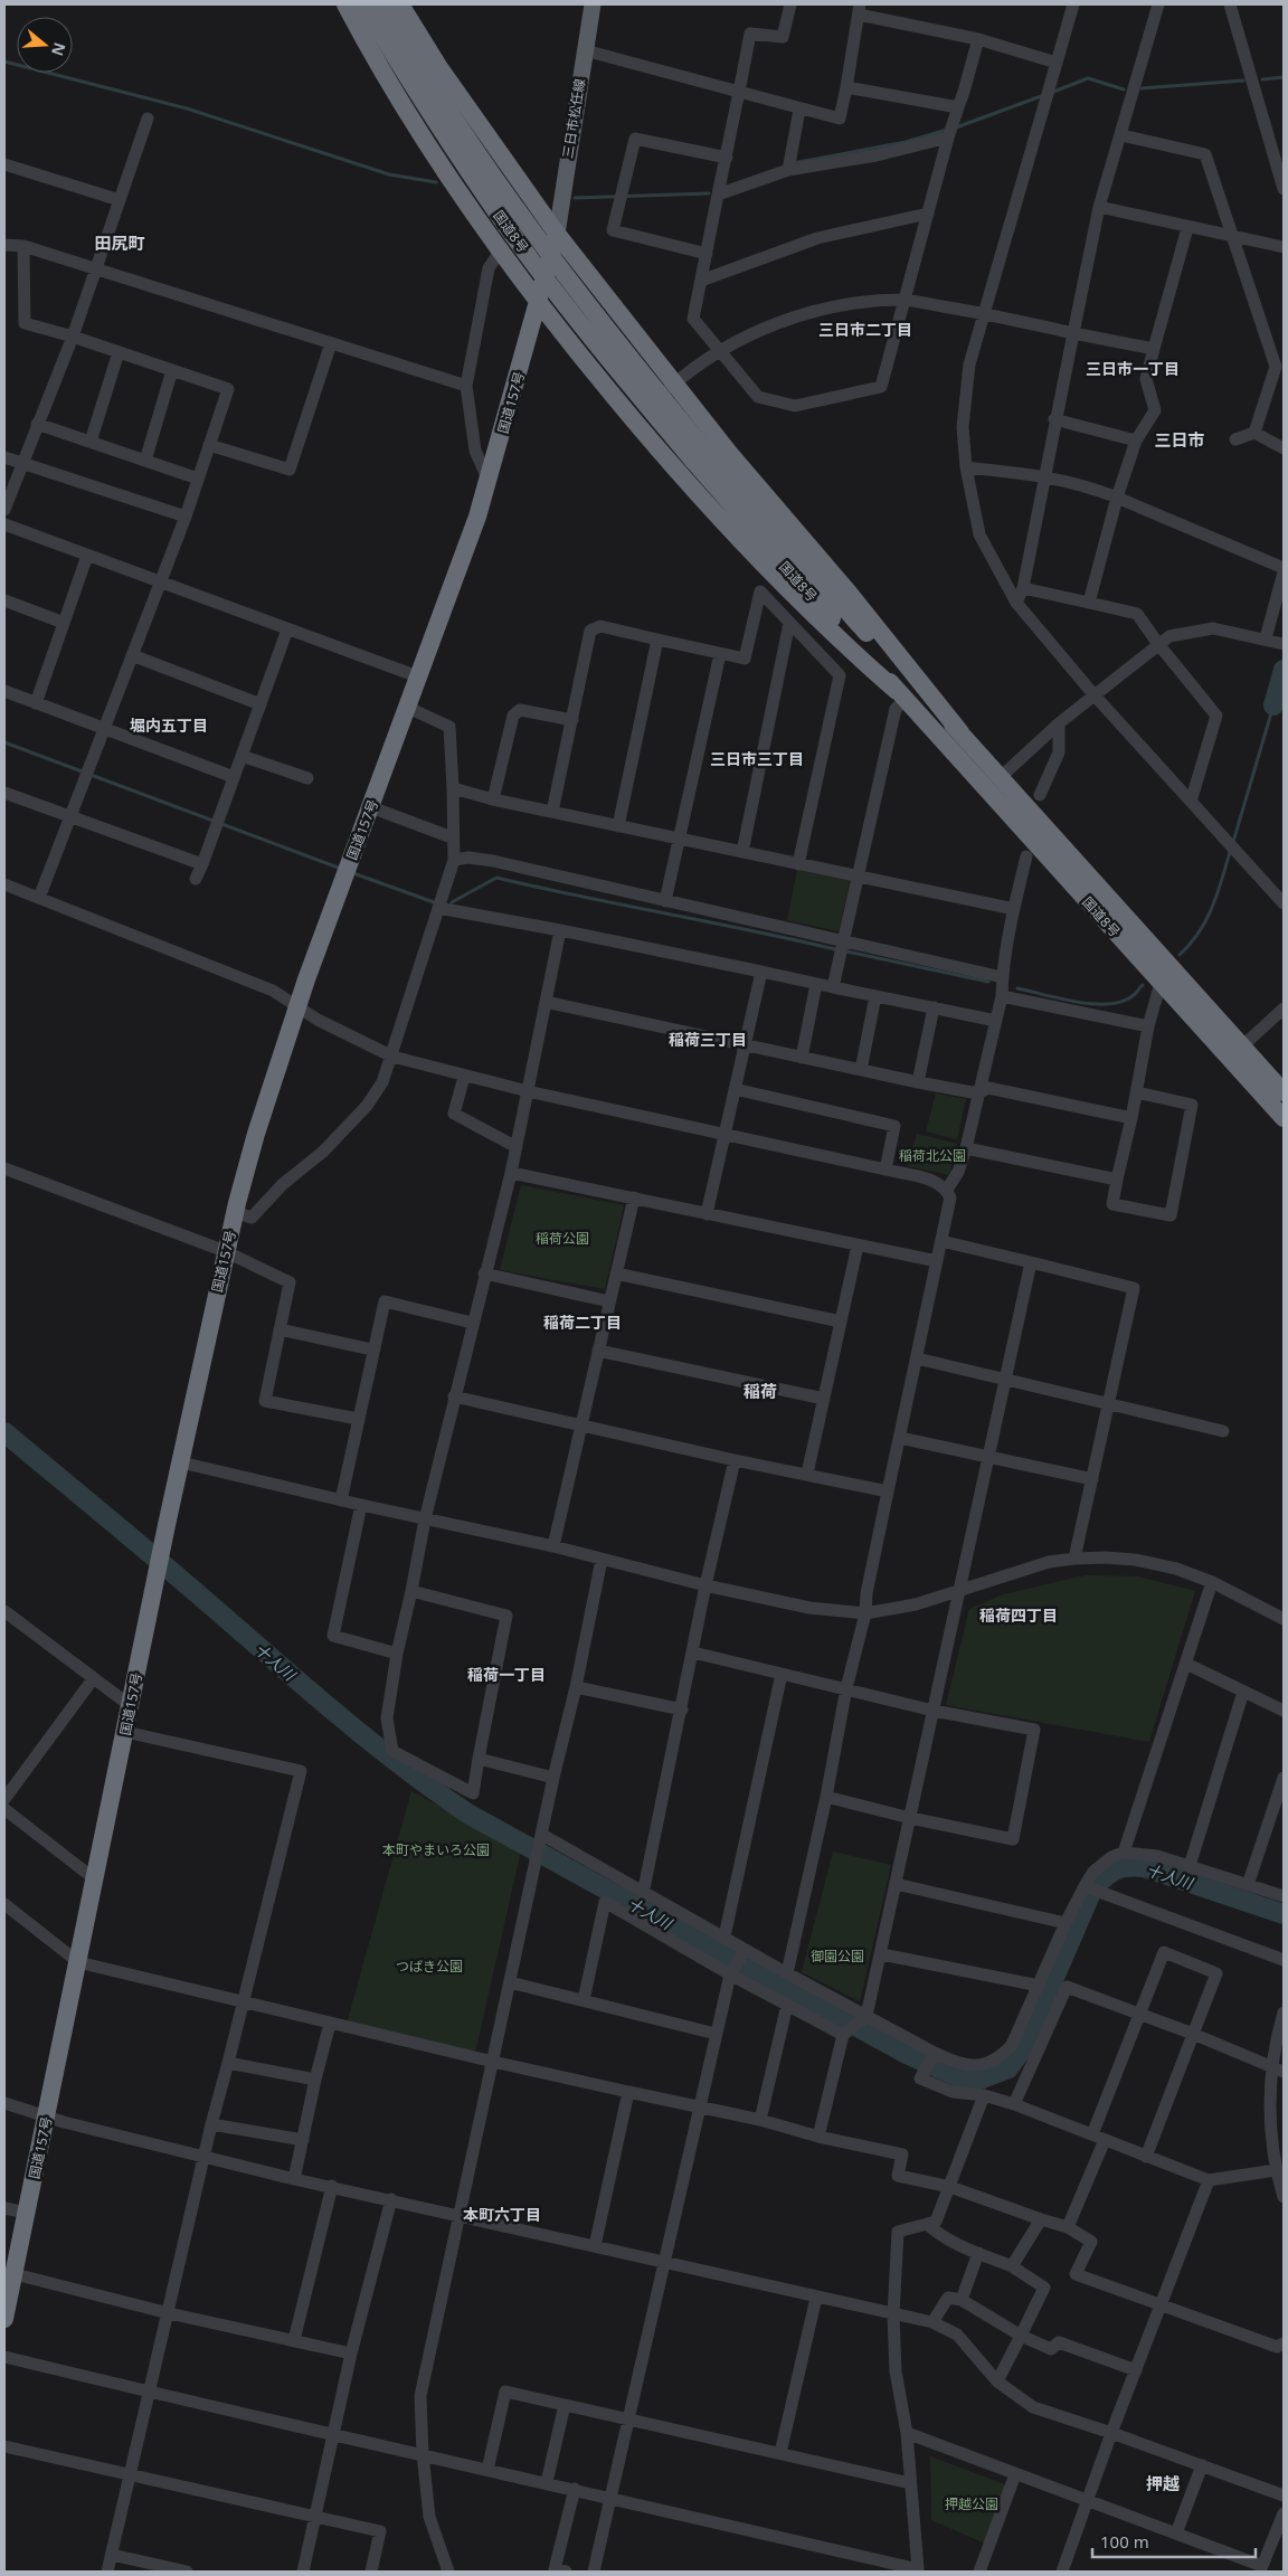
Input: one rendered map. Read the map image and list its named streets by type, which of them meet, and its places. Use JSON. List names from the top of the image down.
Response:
{
  "streets": {
    "highway": ["国道8号", "国道157号"],
    "main road": ["三日市松任線"]
  },
  "crossings": [
    ["三日市松任線", "国道157号"]
  ],
  "districts": [
    "田尻町",
    "三日市二丁目",
    "三日市一丁目",
    "三日市",
    "堀内五丁目",
    "三日市三丁目",
    "稲荷三丁目",
    "稲荷二丁目",
    "稲荷",
    "稲荷四丁目",
    "稲荷一丁目",
    "本町六丁目",
    "押越"
  ],
  "water": ["十人川"],
  "parks": [
    "稲荷北公園",
    "稲荷公園",
    "本町やまいろ公園",
    "御園公園",
    "つばき公園",
    "押越公園"
  ],
  "scale_bar": "100 m",
  "north": "right"
}
